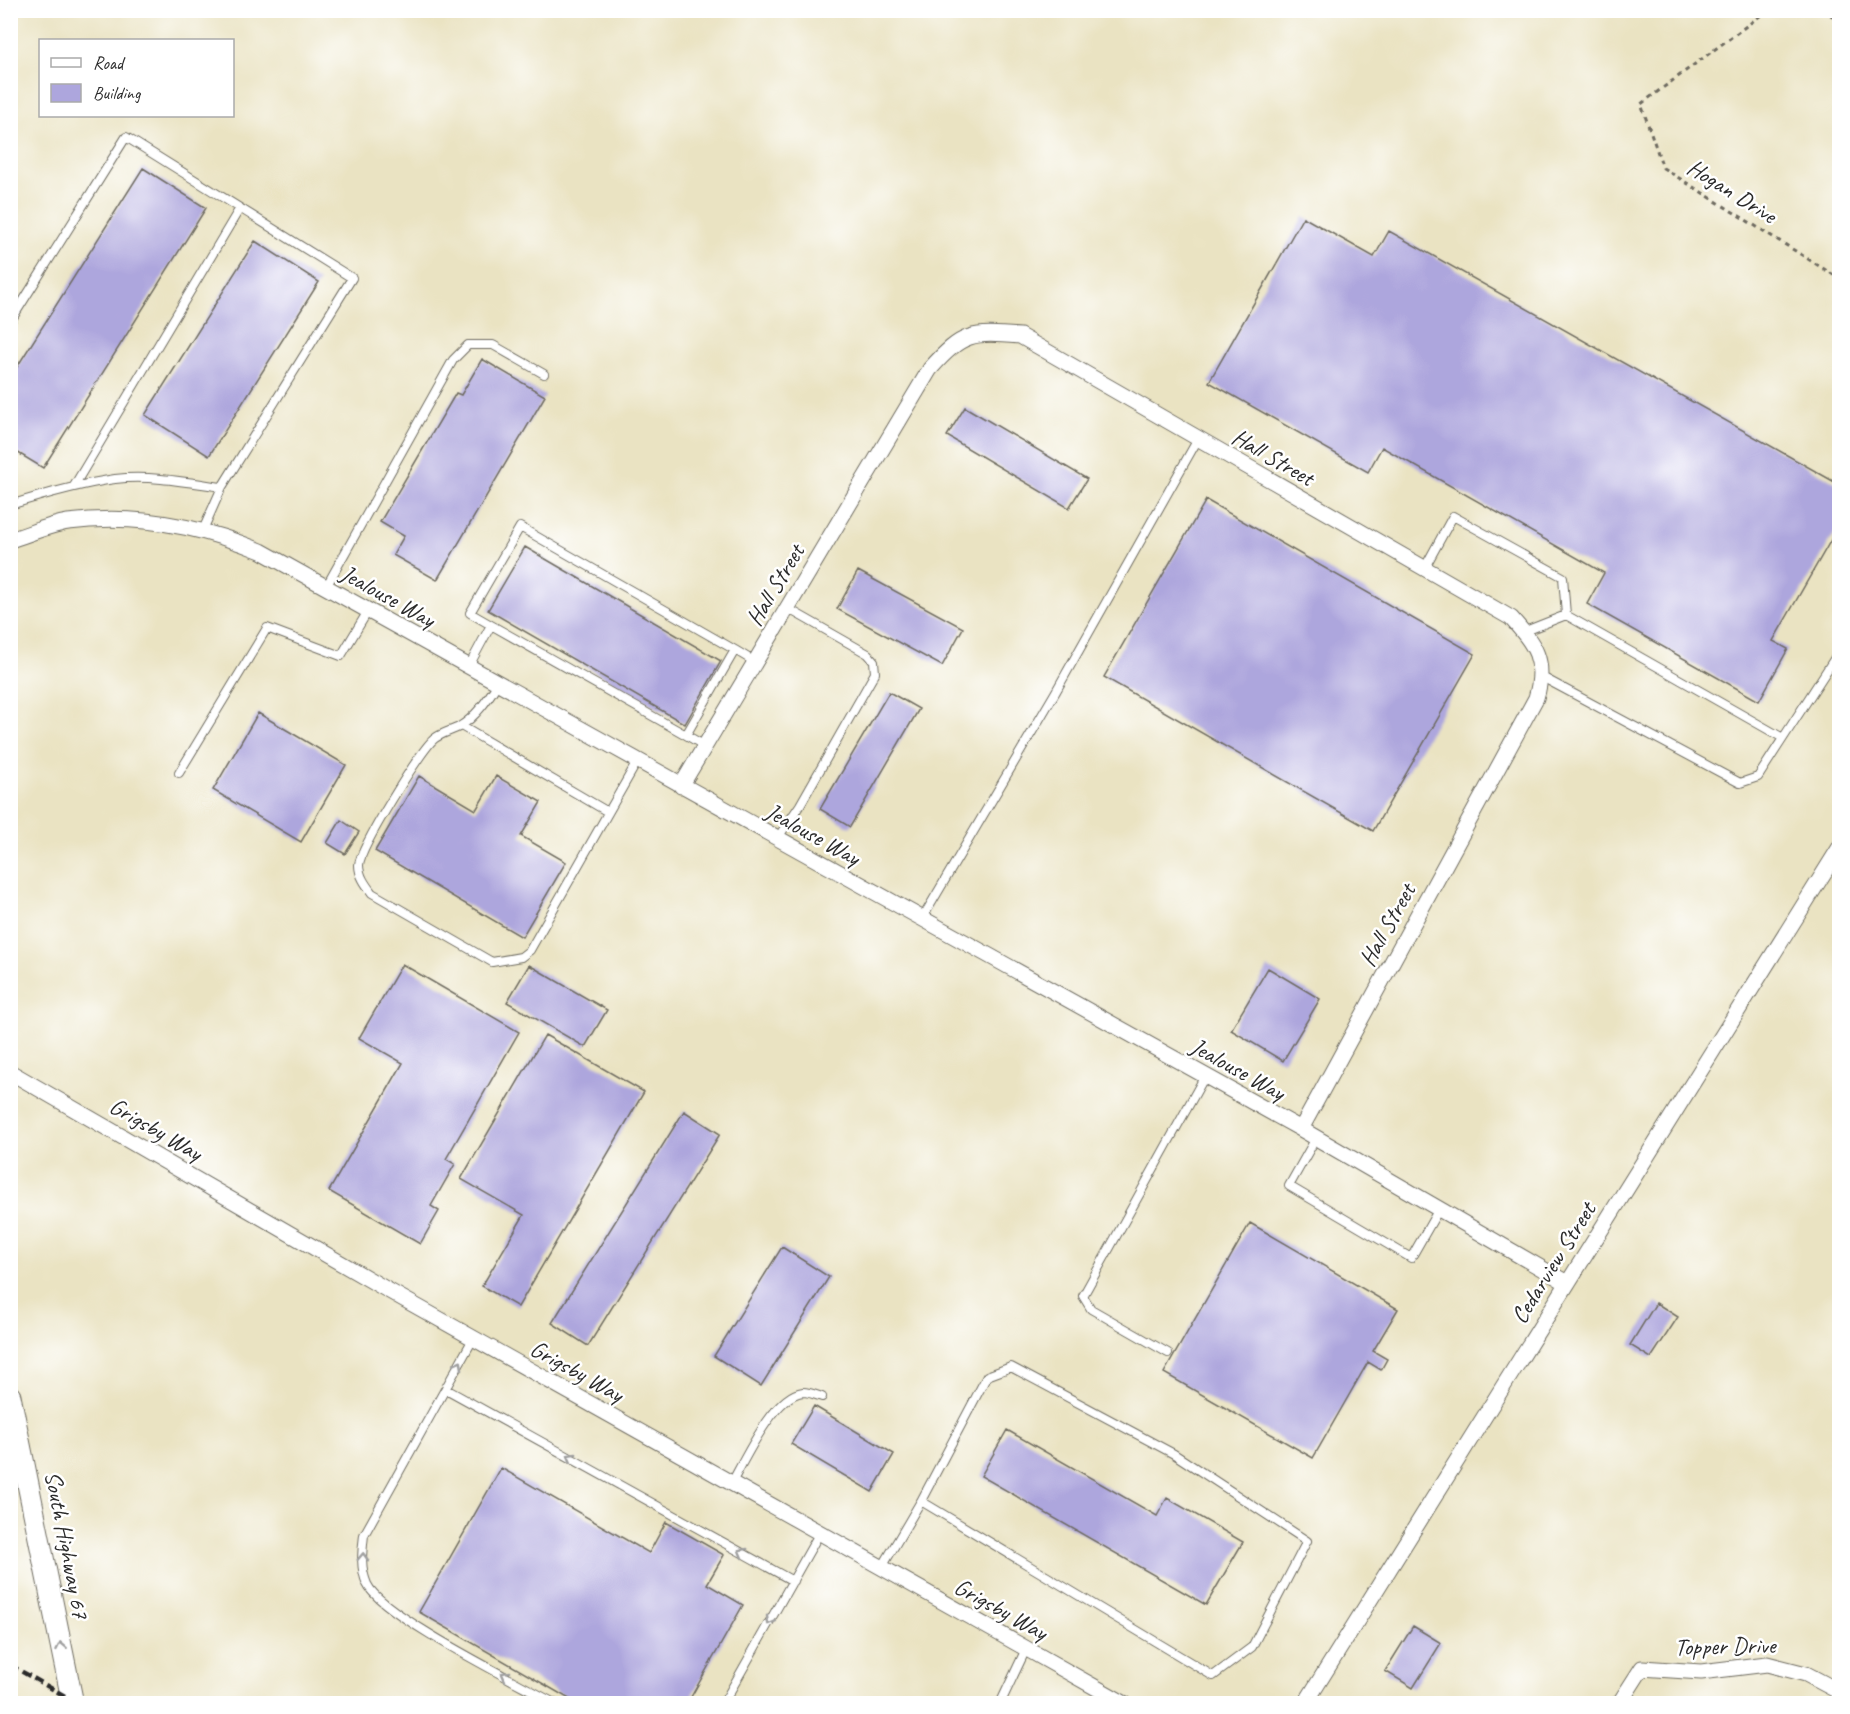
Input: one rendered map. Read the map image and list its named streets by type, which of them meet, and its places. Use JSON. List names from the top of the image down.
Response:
{
  "streets": {
    "main road": ["South Highway 67"],
    "street": [
      "Hall Street",
      "Jealouse Way",
      "Grigsby Way",
      "Cedarview Street",
      "Topper Drive"
    ],
    "path": ["Hogan Drive"]
  },
  "crossings": [
    ["Hall Street", "Jealouse Way"],
    ["Jealouse Way", "Cedarview Street"]
  ],
  "one_way": ["South Highway 67"],
  "legend": ["Road", "Building"]
}
